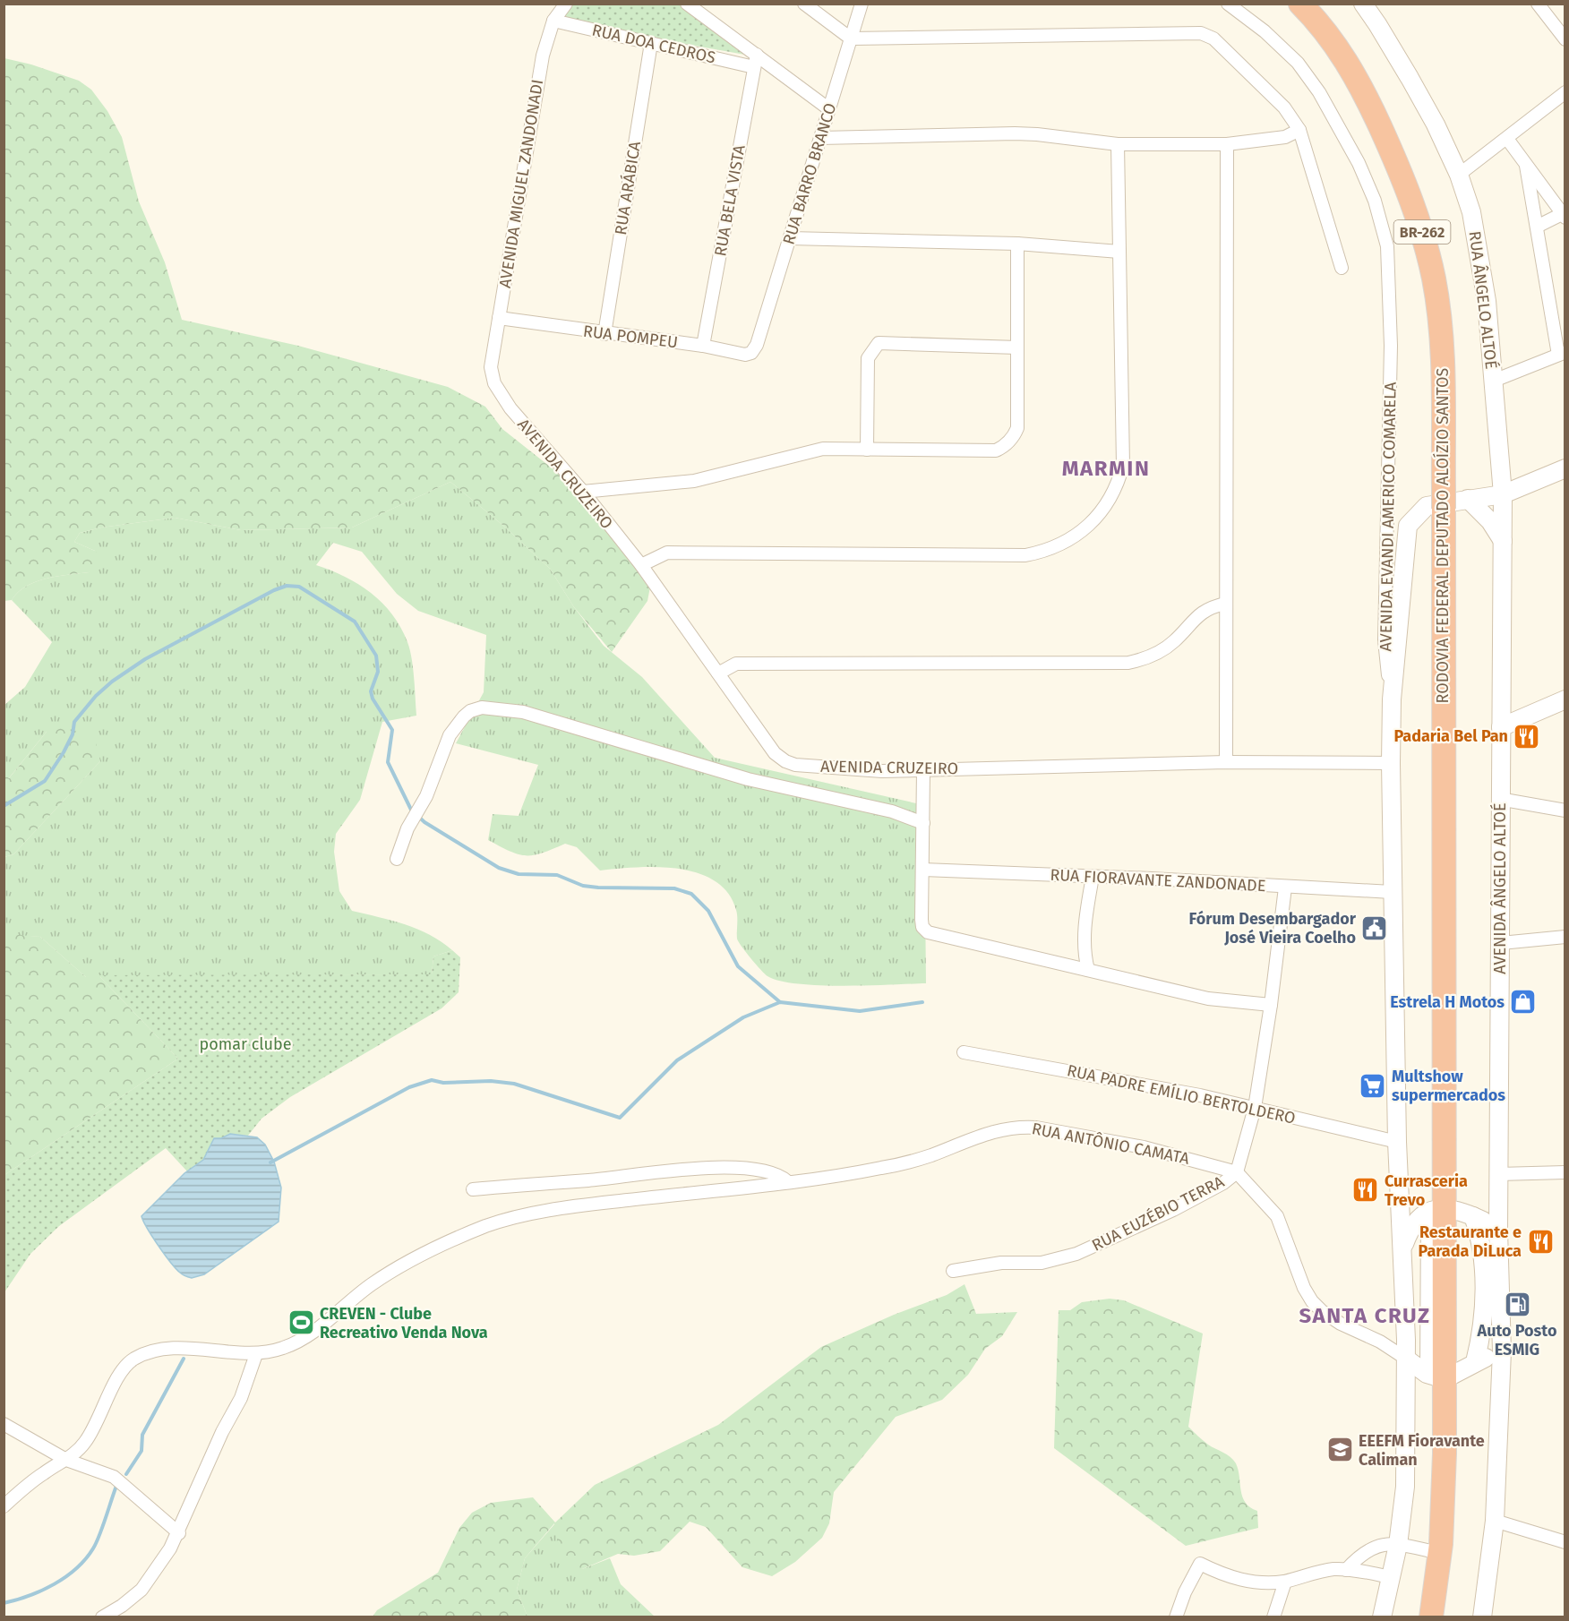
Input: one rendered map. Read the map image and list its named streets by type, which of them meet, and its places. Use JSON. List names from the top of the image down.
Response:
{
  "streets": {
    "highway": ["BR-262", "RODOVIA FEDERAL DEPUTADO ALOÍZIO SANTOS"],
    "street": [
      "RUA DOA CEDROS",
      "RUA BARRO BRANCO",
      "AVENIDA MIGUEL ZANDONADI",
      "RUA ARÁBICA",
      "RUA BELA VISTA",
      "RUA ÂNGELO ALTOÉ",
      "RUA POMPEU",
      "AVENIDA CRUZEIRO",
      "AVENIDA EVANDI AMERICO COMARELA",
      "RUA FIORAVANTE ZANDONADE",
      "AVENIDA ÂNGELO ALTOÉ",
      "RUA PADRE EMÍLIO BERTOLDERO",
      "RUA ANTÔNIO CAMATA",
      "RUA EUZÉBIO TERRA"
    ]
  },
  "crossings": [
    ["RUA DOA CEDROS", "AVENIDA MIGUEL ZANDONADI"],
    ["RUA DOA CEDROS", "RUA ARÁBICA"],
    ["RUA DOA CEDROS", "RUA BELA VISTA"],
    ["RUA BARRO BRANCO", "RUA POMPEU"],
    ["AVENIDA MIGUEL ZANDONADI", "RUA POMPEU"],
    ["AVENIDA MIGUEL ZANDONADI", "AVENIDA CRUZEIRO"],
    ["RUA ARÁBICA", "RUA POMPEU"],
    ["RUA BELA VISTA", "RUA POMPEU"],
    ["RUA ÂNGELO ALTOÉ", "AVENIDA ÂNGELO ALTOÉ"],
    ["AVENIDA CRUZEIRO", "AVENIDA EVANDI AMERICO COMARELA"],
    ["AVENIDA EVANDI AMERICO COMARELA", "RUA FIORAVANTE ZANDONADE"],
    ["AVENIDA EVANDI AMERICO COMARELA", "RUA PADRE EMÍLIO BERTOLDERO"],
    ["RUA FIORAVANTE ZANDONADE", "RUA EUZÉBIO TERRA"],
    ["RUA PADRE EMÍLIO BERTOLDERO", "RUA EUZÉBIO TERRA"],
    ["RUA ANTÔNIO CAMATA", "RUA EUZÉBIO TERRA"]
  ],
  "districts": ["MARMIN", "SANTA CRUZ"],
  "parks": ["pomar clube"],
  "places": {
    "restaurant": ["Padaria Bel Pan", "Currasceria Trevo", "Restaurante e Parada DiLuca"],
    "public building": ["Fórum Desembargador José Vieira Coelho"],
    "shop": ["Estrela H Motos"],
    "supermarket": ["Multshow supermercados"],
    "fuel station": ["Auto Posto ESMIG"],
    "sports": ["CREVEN - Clube Recreativo Venda Nova"],
    "school or university": ["EEEFM Fioravante Caliman"]
  }
}
